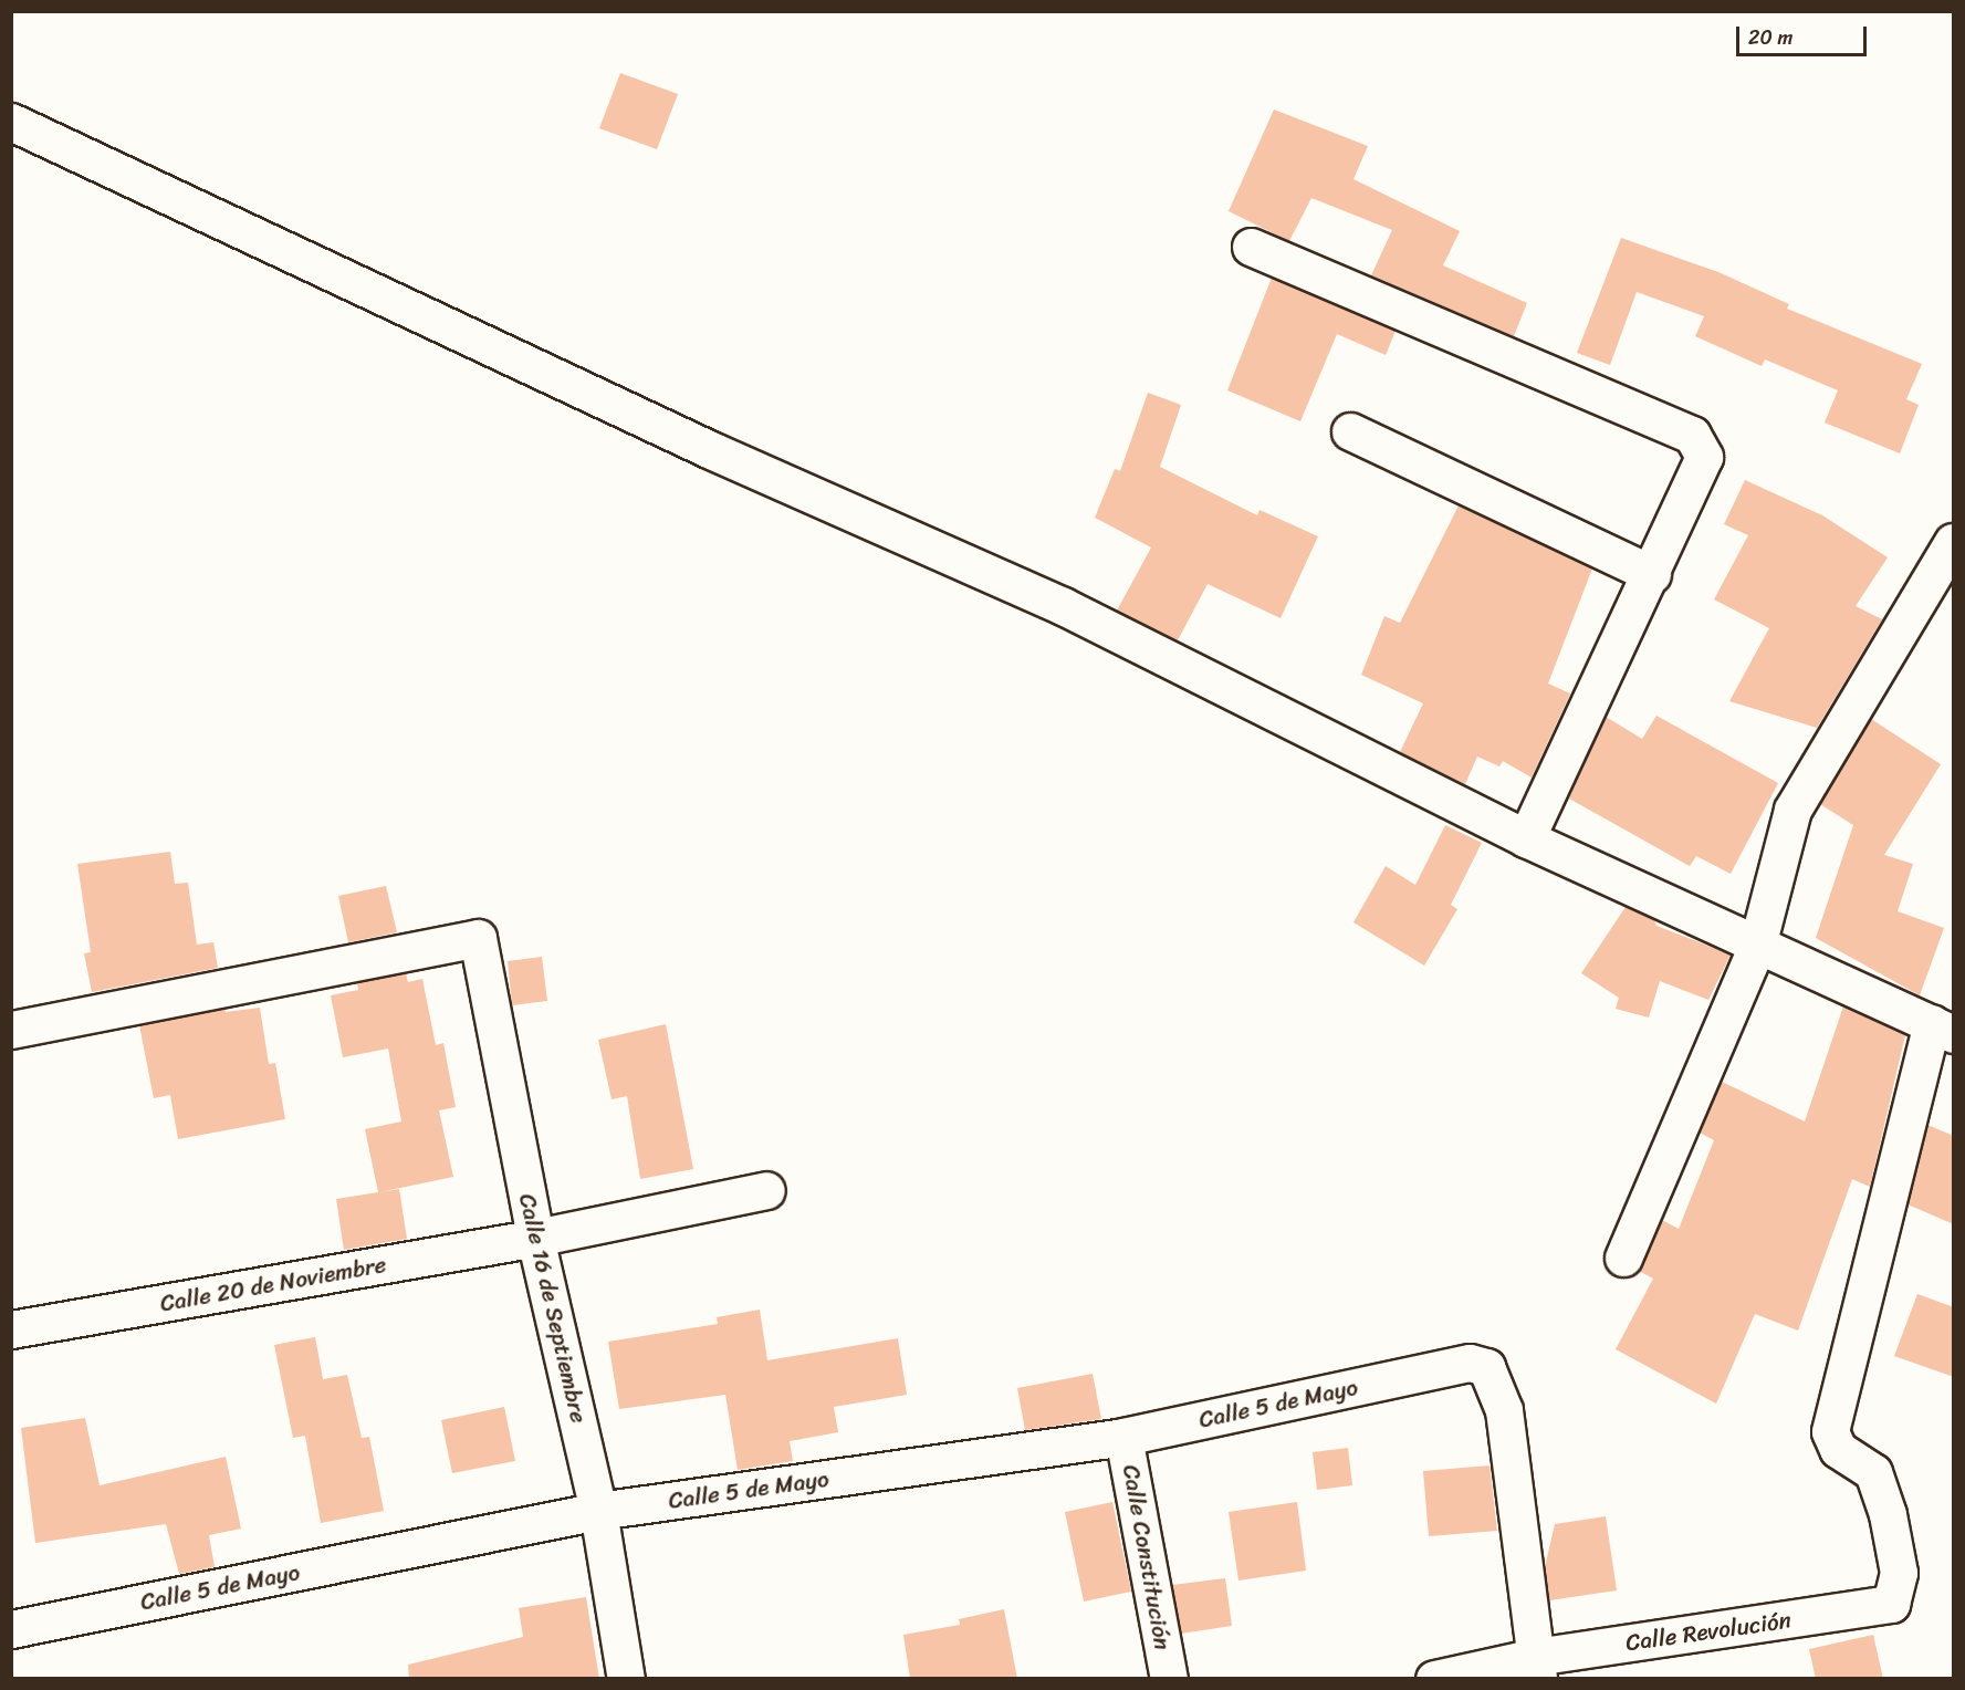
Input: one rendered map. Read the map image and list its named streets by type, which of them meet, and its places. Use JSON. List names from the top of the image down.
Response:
{
  "streets": {
    "street": [
      "Calle 20 de Noviembre",
      "Calle 16 de Septiembre",
      "Calle 5 de Mayo",
      "Calle Constitución",
      "Calle Revolución"
    ]
  },
  "crossings": [
    ["Calle 20 de Noviembre", "Calle 16 de Septiembre"],
    ["Calle 16 de Septiembre", "Calle 5 de Mayo"],
    ["Calle 5 de Mayo", "Calle Constitución"],
    ["Calle 5 de Mayo", "Calle Revolución"]
  ],
  "scale_bar": "20 m"
}
